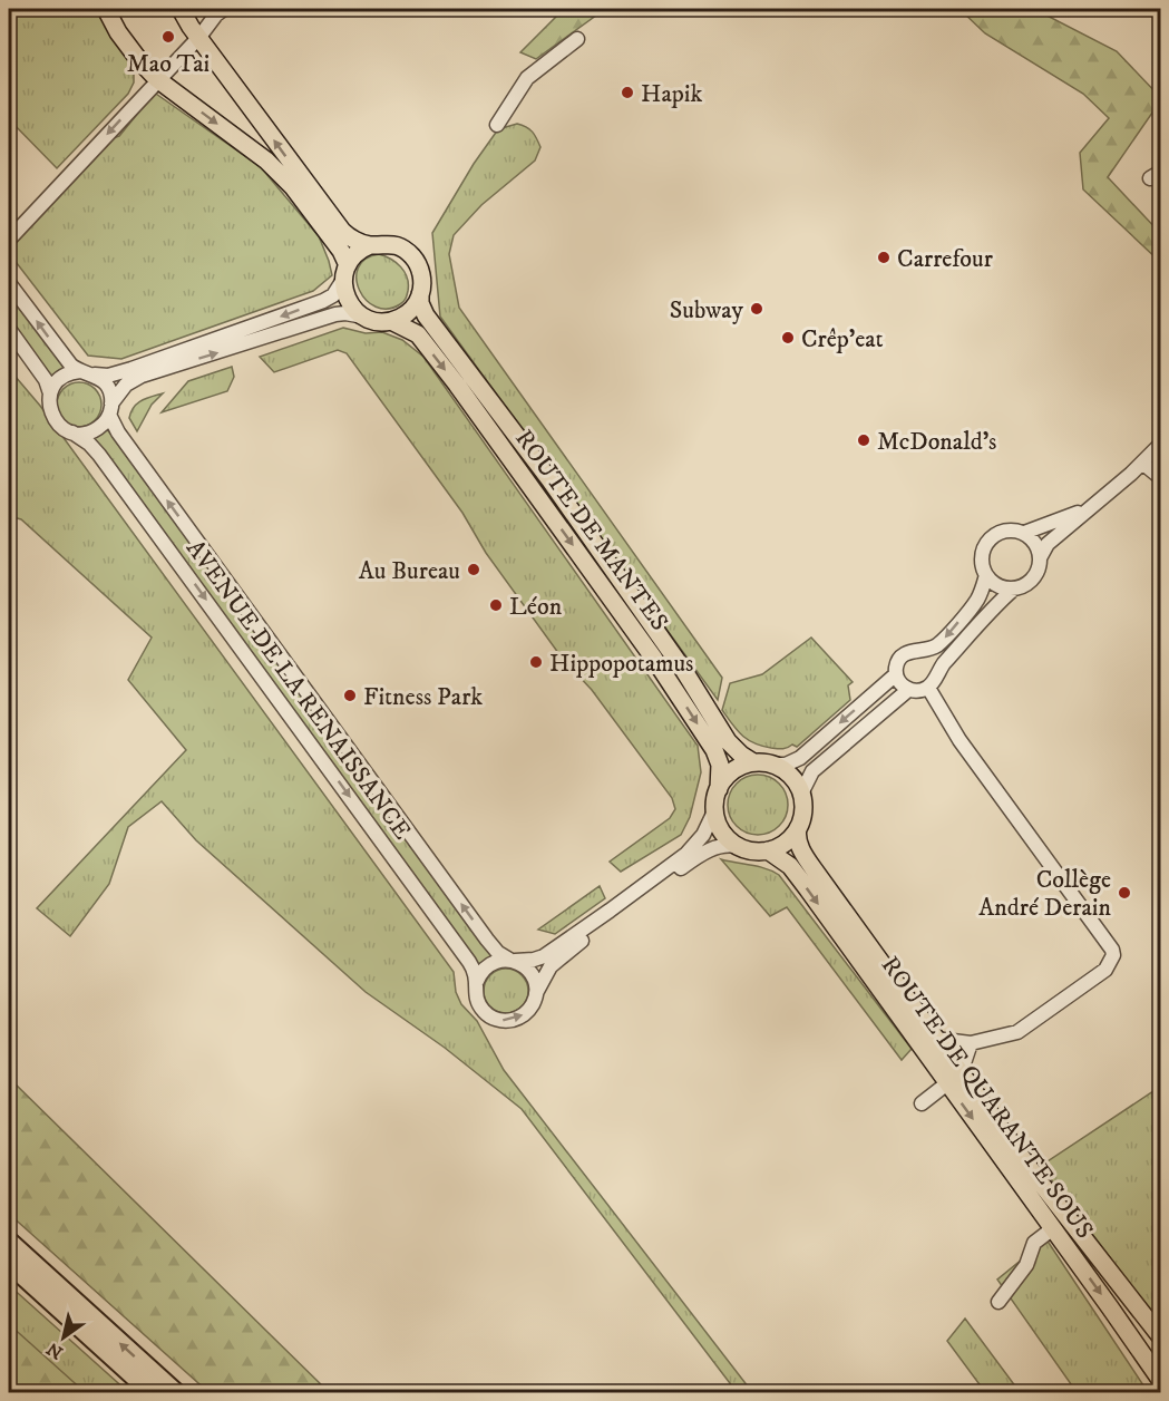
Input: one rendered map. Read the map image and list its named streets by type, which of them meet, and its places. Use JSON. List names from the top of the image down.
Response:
{
  "streets": {
    "main road": ["ROUTE DE MANTES", "ROUTE DE QUARANTE SOUS"],
    "street": ["AVENUE DE LA RENAISSANCE"]
  },
  "crossings": [
    ["ROUTE DE MANTES", "ROUTE DE QUARANTE SOUS"]
  ],
  "places": [
    "Mao Tai",
    "Hapik",
    "Carrefour",
    "Subway",
    "Crêp'eat",
    "McDonald's",
    "Au Bureau",
    "Léon",
    "Hippopotamus",
    "Fitness Park",
    "Collège André Derain"
  ],
  "north": "bottom left"
}
